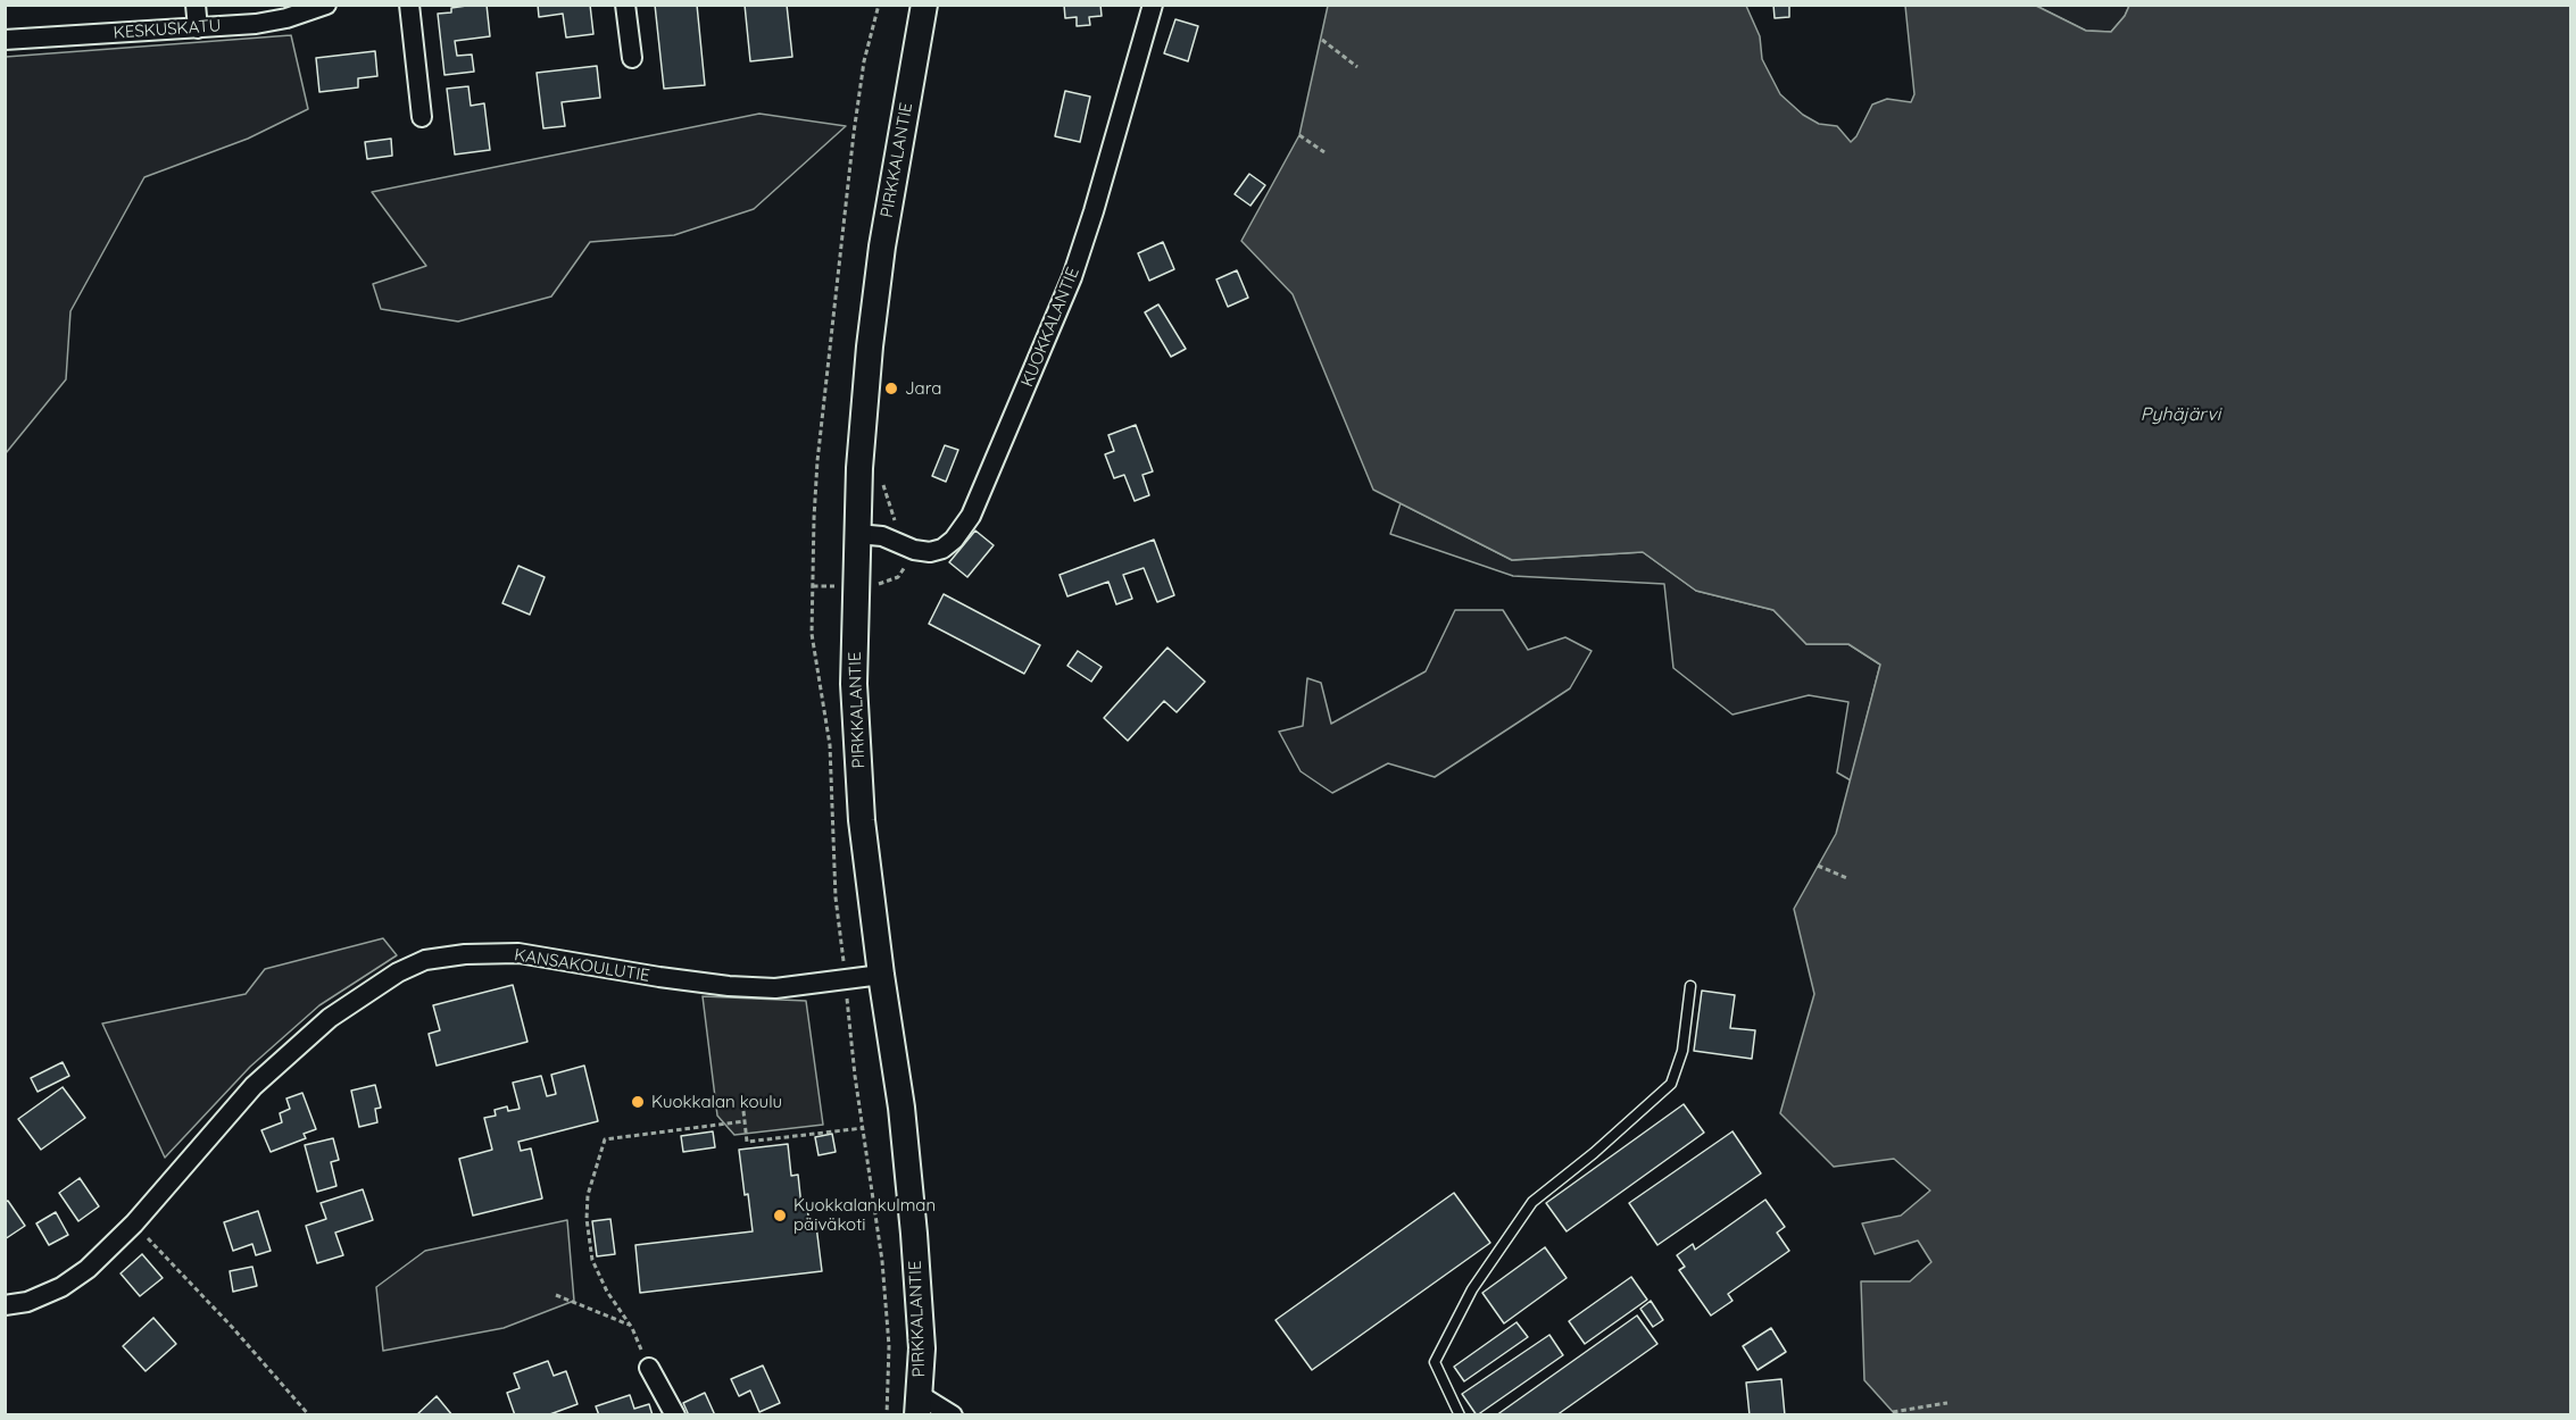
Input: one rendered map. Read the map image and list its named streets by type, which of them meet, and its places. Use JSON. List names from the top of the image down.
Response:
{
  "streets": {
    "street": [
      "KESKUSKATU",
      "PIRKKALANTIE",
      "KUOKKALANTIE",
      "KANSAKOULUTIE"
    ]
  },
  "crossings": [
    ["PIRKKALANTIE", "KUOKKALANTIE"],
    ["PIRKKALANTIE", "KANSAKOULUTIE"]
  ],
  "water": ["Pyhäjärvi"],
  "places": ["Jara", "Kuokkalan koulu", "Kuokkalankulman päiväkoti"]
}
